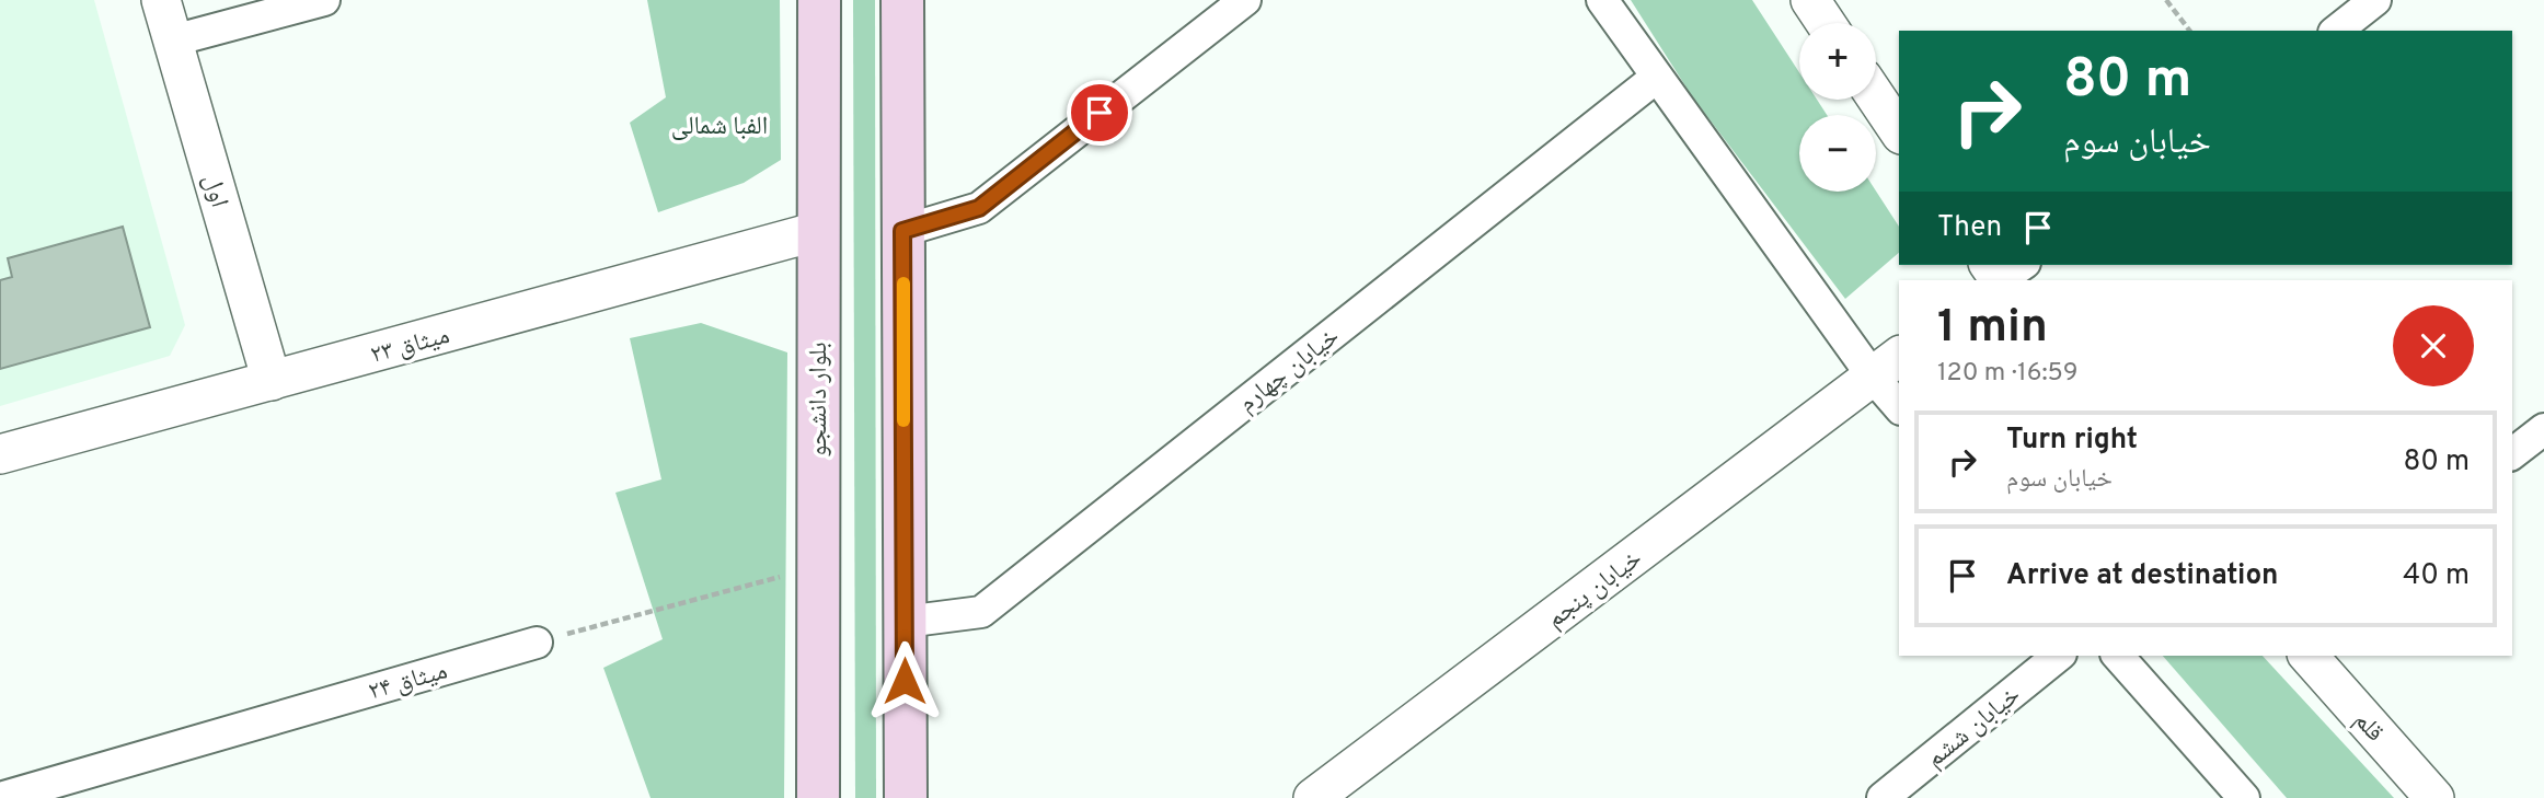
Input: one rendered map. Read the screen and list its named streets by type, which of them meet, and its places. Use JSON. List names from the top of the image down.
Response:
{
  "streets": {
    "main road": ["بلوار دانشجو"],
    "street": [
      "اول",
      "میثاق ۲۳",
      "خیابان چهارم",
      "خیابان پنجم",
      "میثاق ۲۴",
      "خیابان ششم",
      "قلم"
    ]
  },
  "crossings": [
    ["اول", "میثاق ۲۳"],
    ["میثاق ۲۳", "بلوار دانشجو"]
  ],
  "parks": ["الفبا شمالی"],
  "page": {
    "map_buttons": ["+", "−"],
    "turn": ["80 m", "خیابان سوم"],
    "then": "Then",
    "heading": ["1 min", "120 m · 16:59"],
    "list": [
      {
        "name": "Turn right",
        "note": "خیابان سوم",
        "value": "80 m"
      },
      {
        "name": "Arrive at destination",
        "value": "40 m"
      }
    ]
  }
}
